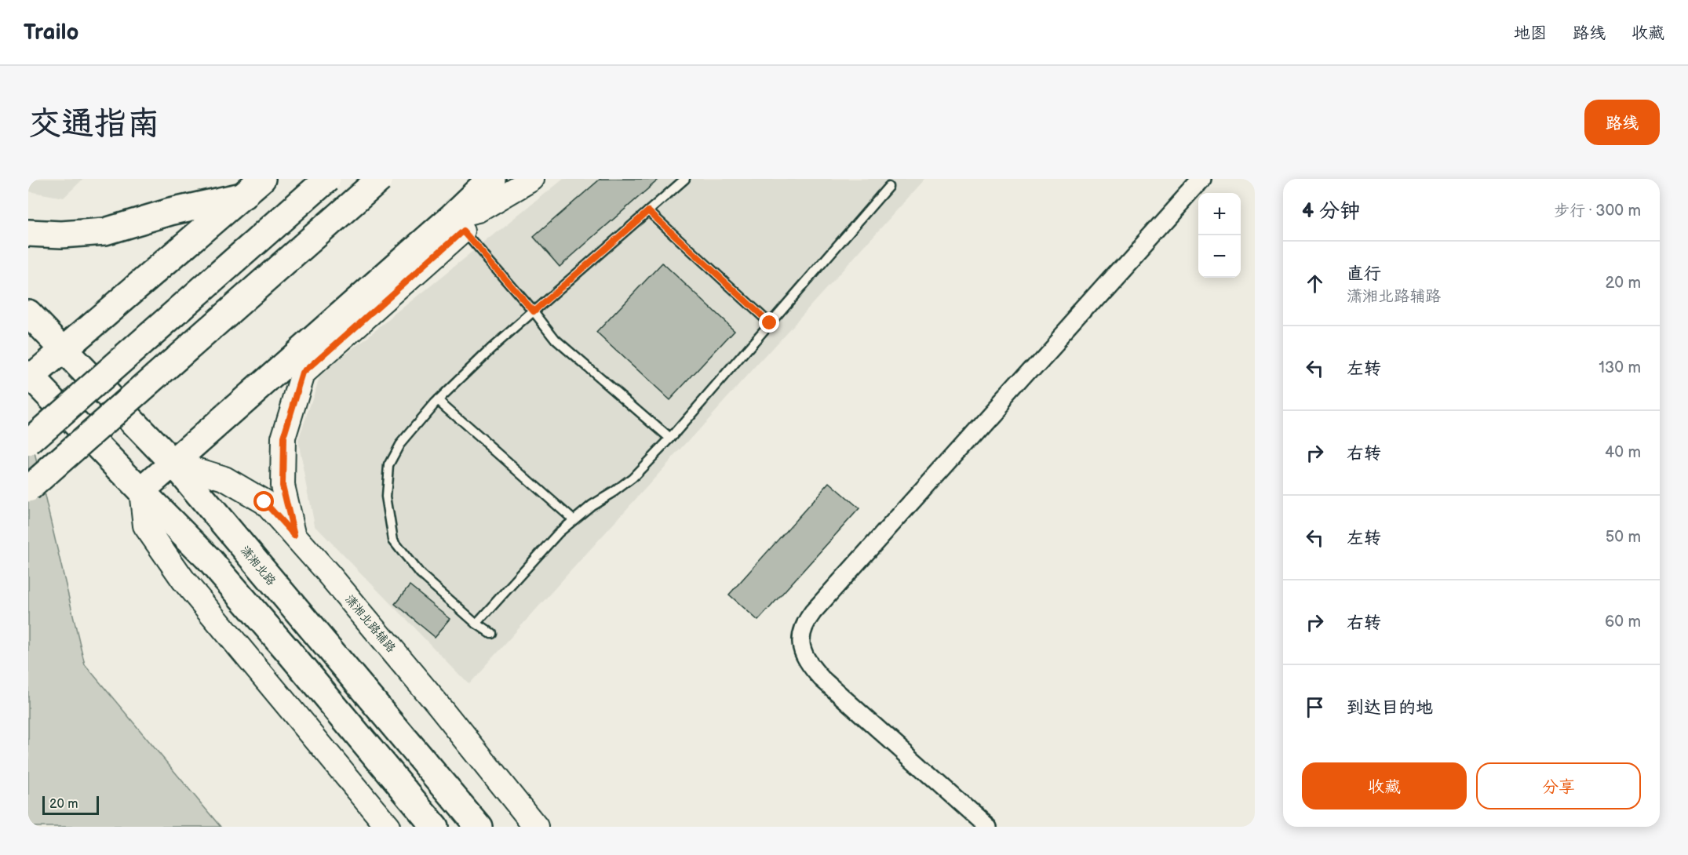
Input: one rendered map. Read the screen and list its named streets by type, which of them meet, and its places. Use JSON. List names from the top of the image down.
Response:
{
  "streets": {
    "main road": ["潇湘北路", "潇湘北路辅路"]
  },
  "crossings": [
    ["潇湘北路", "潇湘北路辅路"]
  ],
  "scale_bar": "20 m",
  "page": {
    "header": "Trailo",
    "nav": ["地图", "路线", "收藏"],
    "buttons": [
      "路线",
      ["收藏", "分享"]
    ],
    "title": "交通指南",
    "heading": ["4 分钟", "步行 · 300 m"],
    "map_buttons": ["+", "−"],
    "list": [
      ["直行", "潇湘北路辅路", "20 m"],
      ["左转", "130 m"],
      ["右转", "40 m"],
      ["左转", "50 m"],
      ["右转", "60 m"],
      "到达目的地"
    ],
    "scale": "20 m"
  }
}
